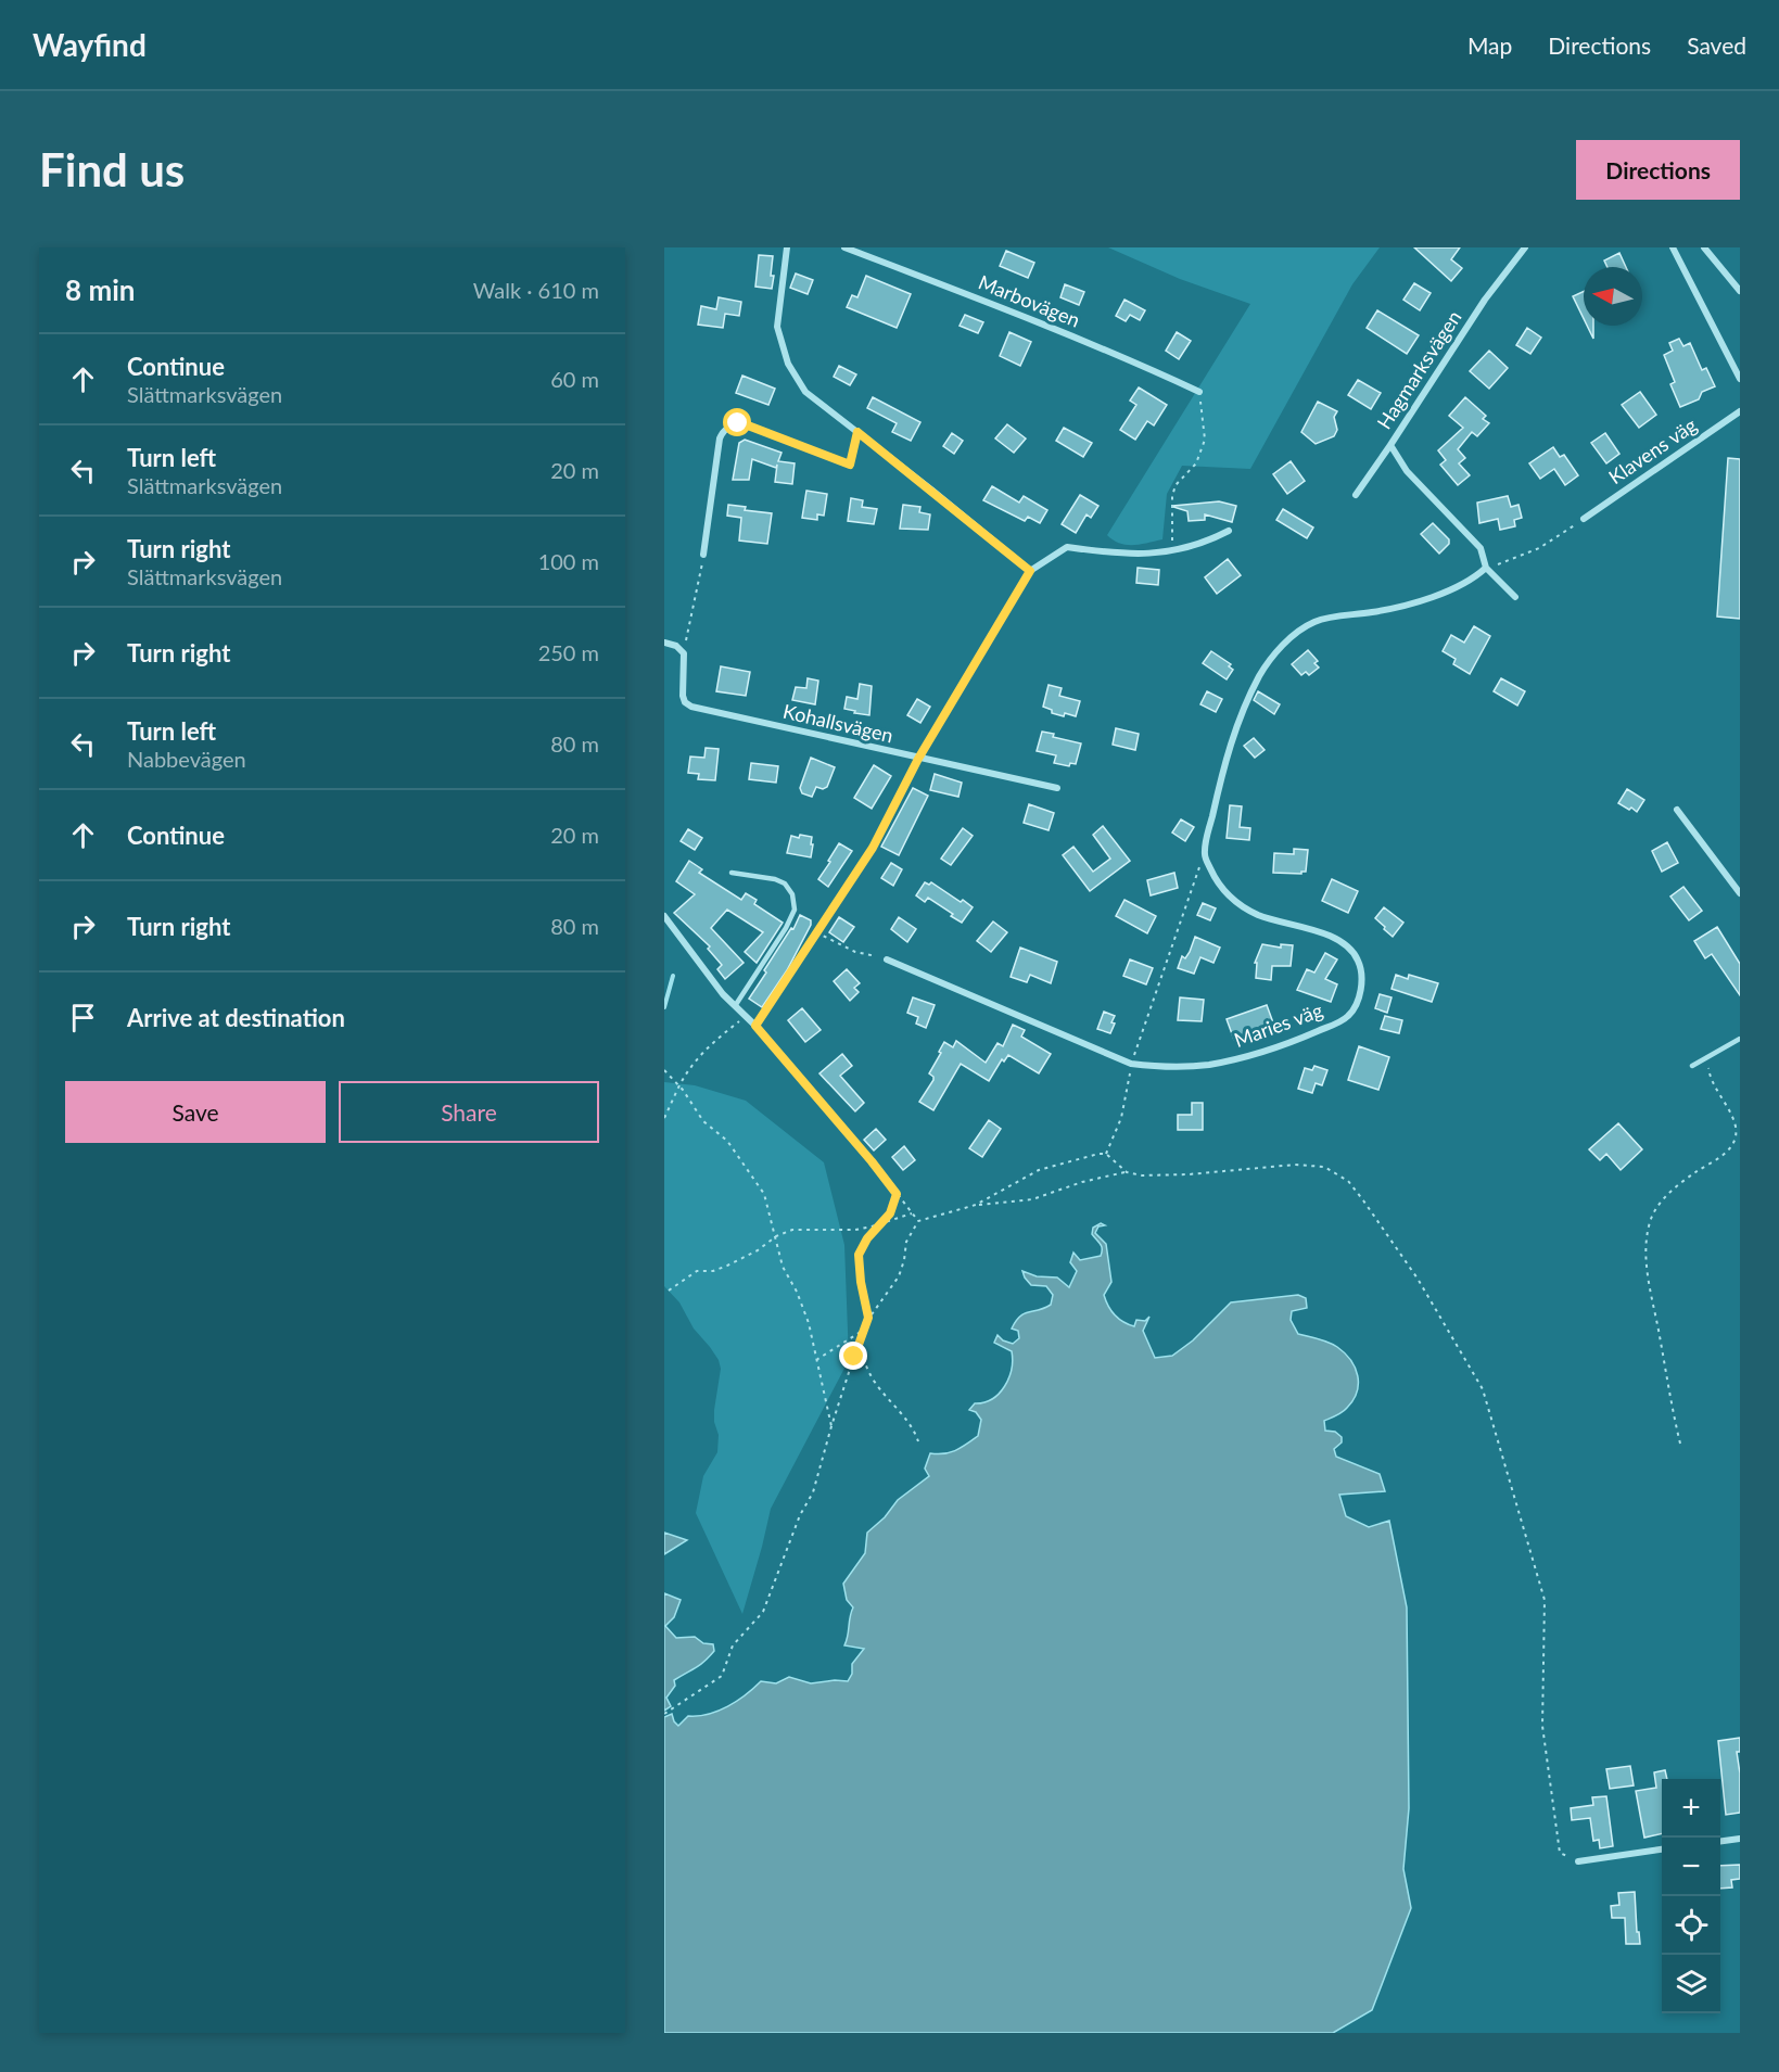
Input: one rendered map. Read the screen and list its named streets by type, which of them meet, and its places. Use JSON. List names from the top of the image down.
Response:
{
  "streets": {
    "street": [
      "Marbovägen",
      "Hagmarksvägen",
      "Klavens väg",
      "Kohallsvägen",
      "Maries väg"
    ]
  },
  "north": "left",
  "page": {
    "header": "Wayfind",
    "nav": ["Map", "Directions", "Saved"],
    "buttons": [
      "Directions",
      ["Save", "Share"]
    ],
    "title": "Find us",
    "heading": ["8 min", "Walk · 610 m"],
    "list": [
      ["Continue", "Slättmarksvägen", "60 m"],
      ["Turn left", "Slättmarksvägen", "20 m"],
      ["Turn right", "Slättmarksvägen", "100 m"],
      ["Turn right", "250 m"],
      ["Turn left", "Nabbevägen", "80 m"],
      ["Continue", "20 m"],
      ["Turn right", "80 m"],
      "Arrive at destination"
    ],
    "map_buttons": ["+", "−"]
  }
}
